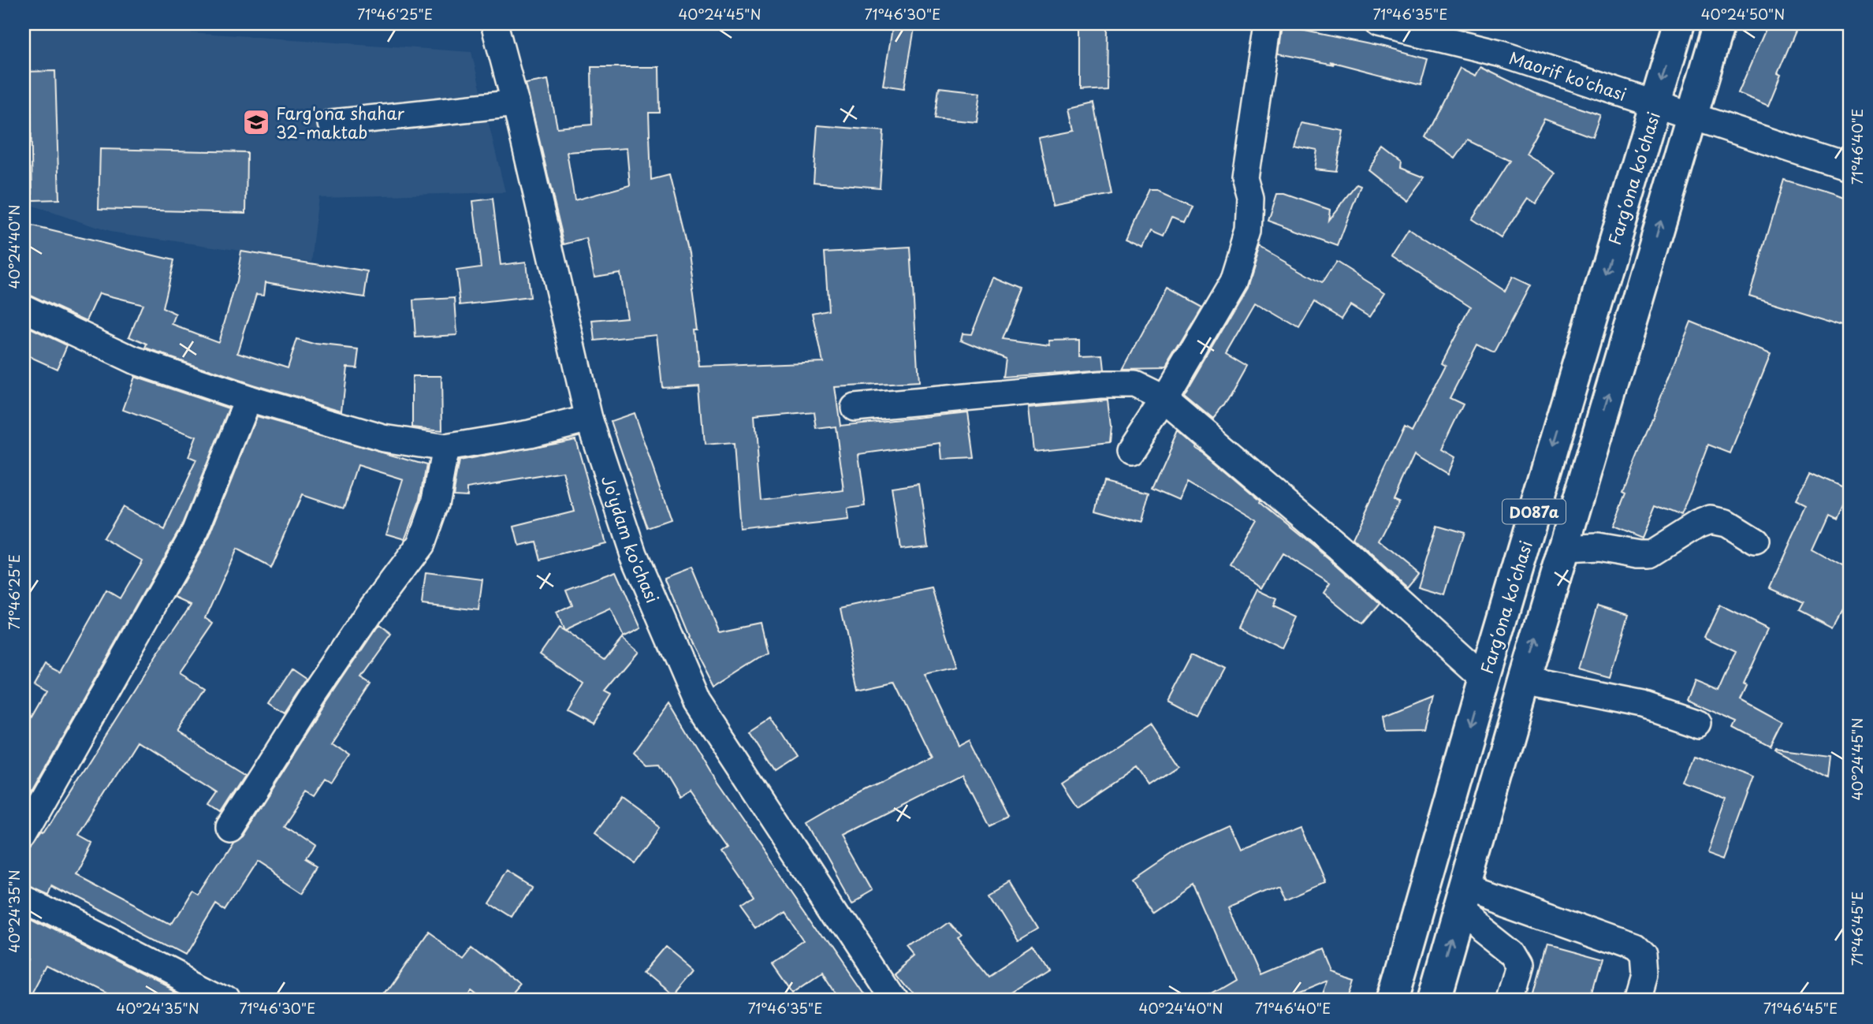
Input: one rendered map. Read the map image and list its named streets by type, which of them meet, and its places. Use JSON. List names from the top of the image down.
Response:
{
  "streets": {
    "main road": ["Fargʻona koʻchasi", "D087a"],
    "street": ["Maorif ko'chasi", "Jo'ydam ko'chasi"]
  },
  "crossings": [
    ["Maorif ko'chasi", "Fargʻona koʻchasi"],
    ["Maorif ko'chasi", "D087a"]
  ],
  "places": {
    "school or university": ["Farg'ona shahar 32-maktab"]
  },
  "coordinates": [
    "71°46'25\"E",
    "40°24'45\"N",
    "71°46'30\"E",
    "71°46'35\"E",
    "40°24'50\"N",
    "71°46'40\"E",
    "40°24'40\"N",
    "40°24'35\"N",
    "71°46'45\"E"
  ]
}
